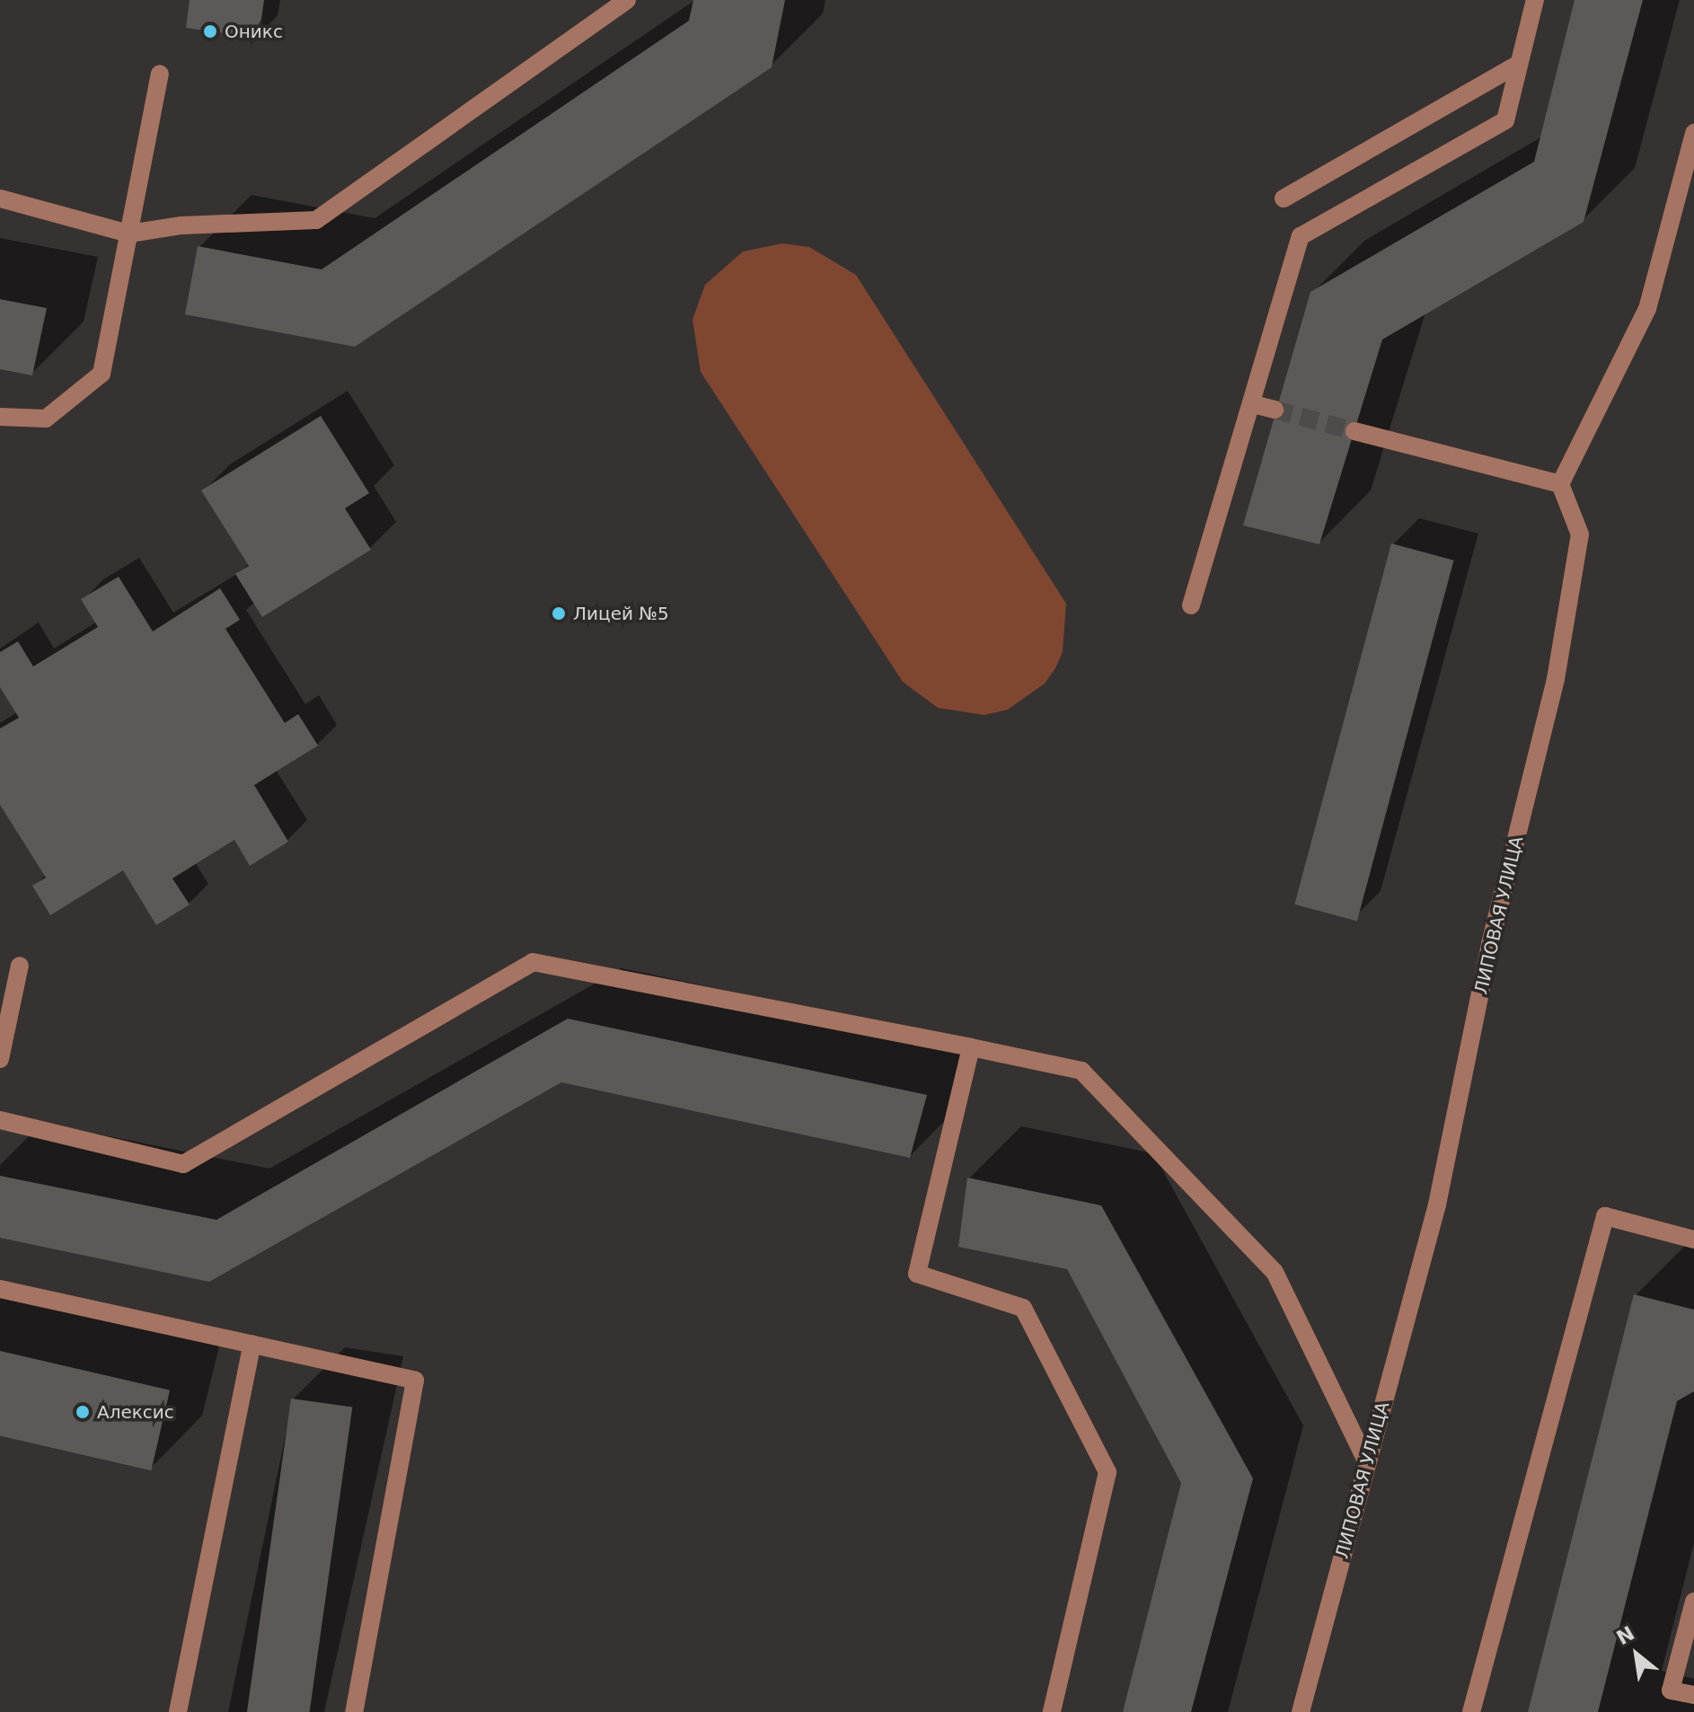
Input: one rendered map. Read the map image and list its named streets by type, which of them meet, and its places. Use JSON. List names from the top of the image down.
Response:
{
  "streets": {
    "street": ["ЛИПОВАЯ УЛИЦА"]
  },
  "places": ["Оникс", "Лицей №5", "Алексис"],
  "north": "top left"
}
